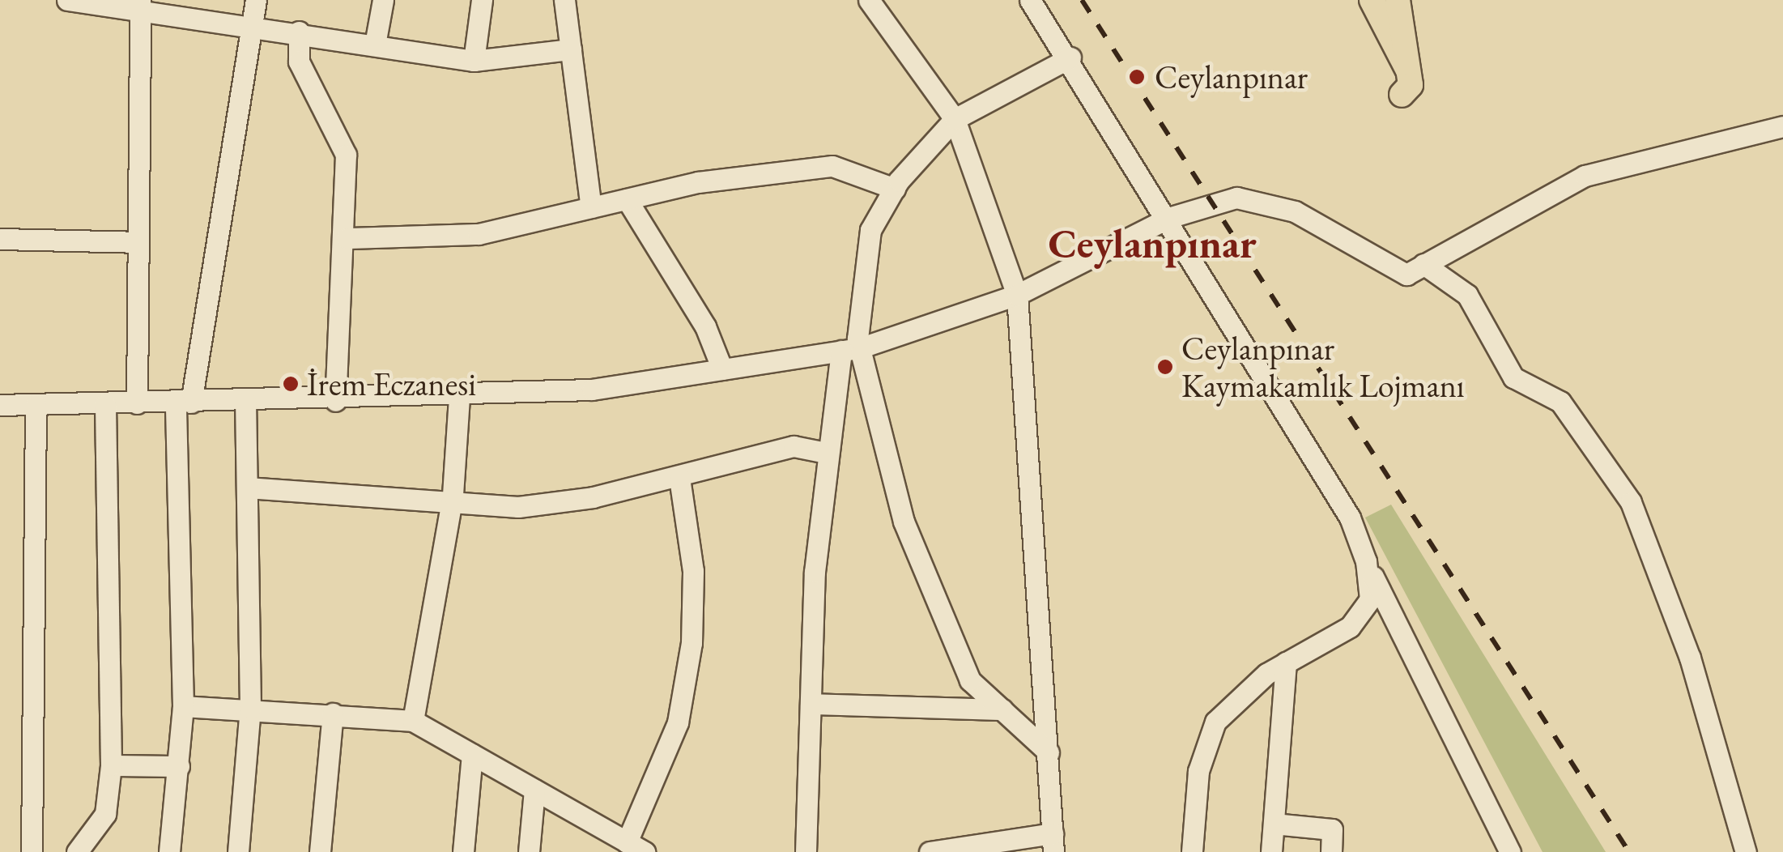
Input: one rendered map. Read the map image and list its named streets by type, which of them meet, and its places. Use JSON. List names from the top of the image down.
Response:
{
  "districts": ["Ceylanpınar"],
  "places": ["Ceylanpınar", "Ceylanpınar Kaymakamlık Lojmanı", "İrem Eczanesi"]
}
